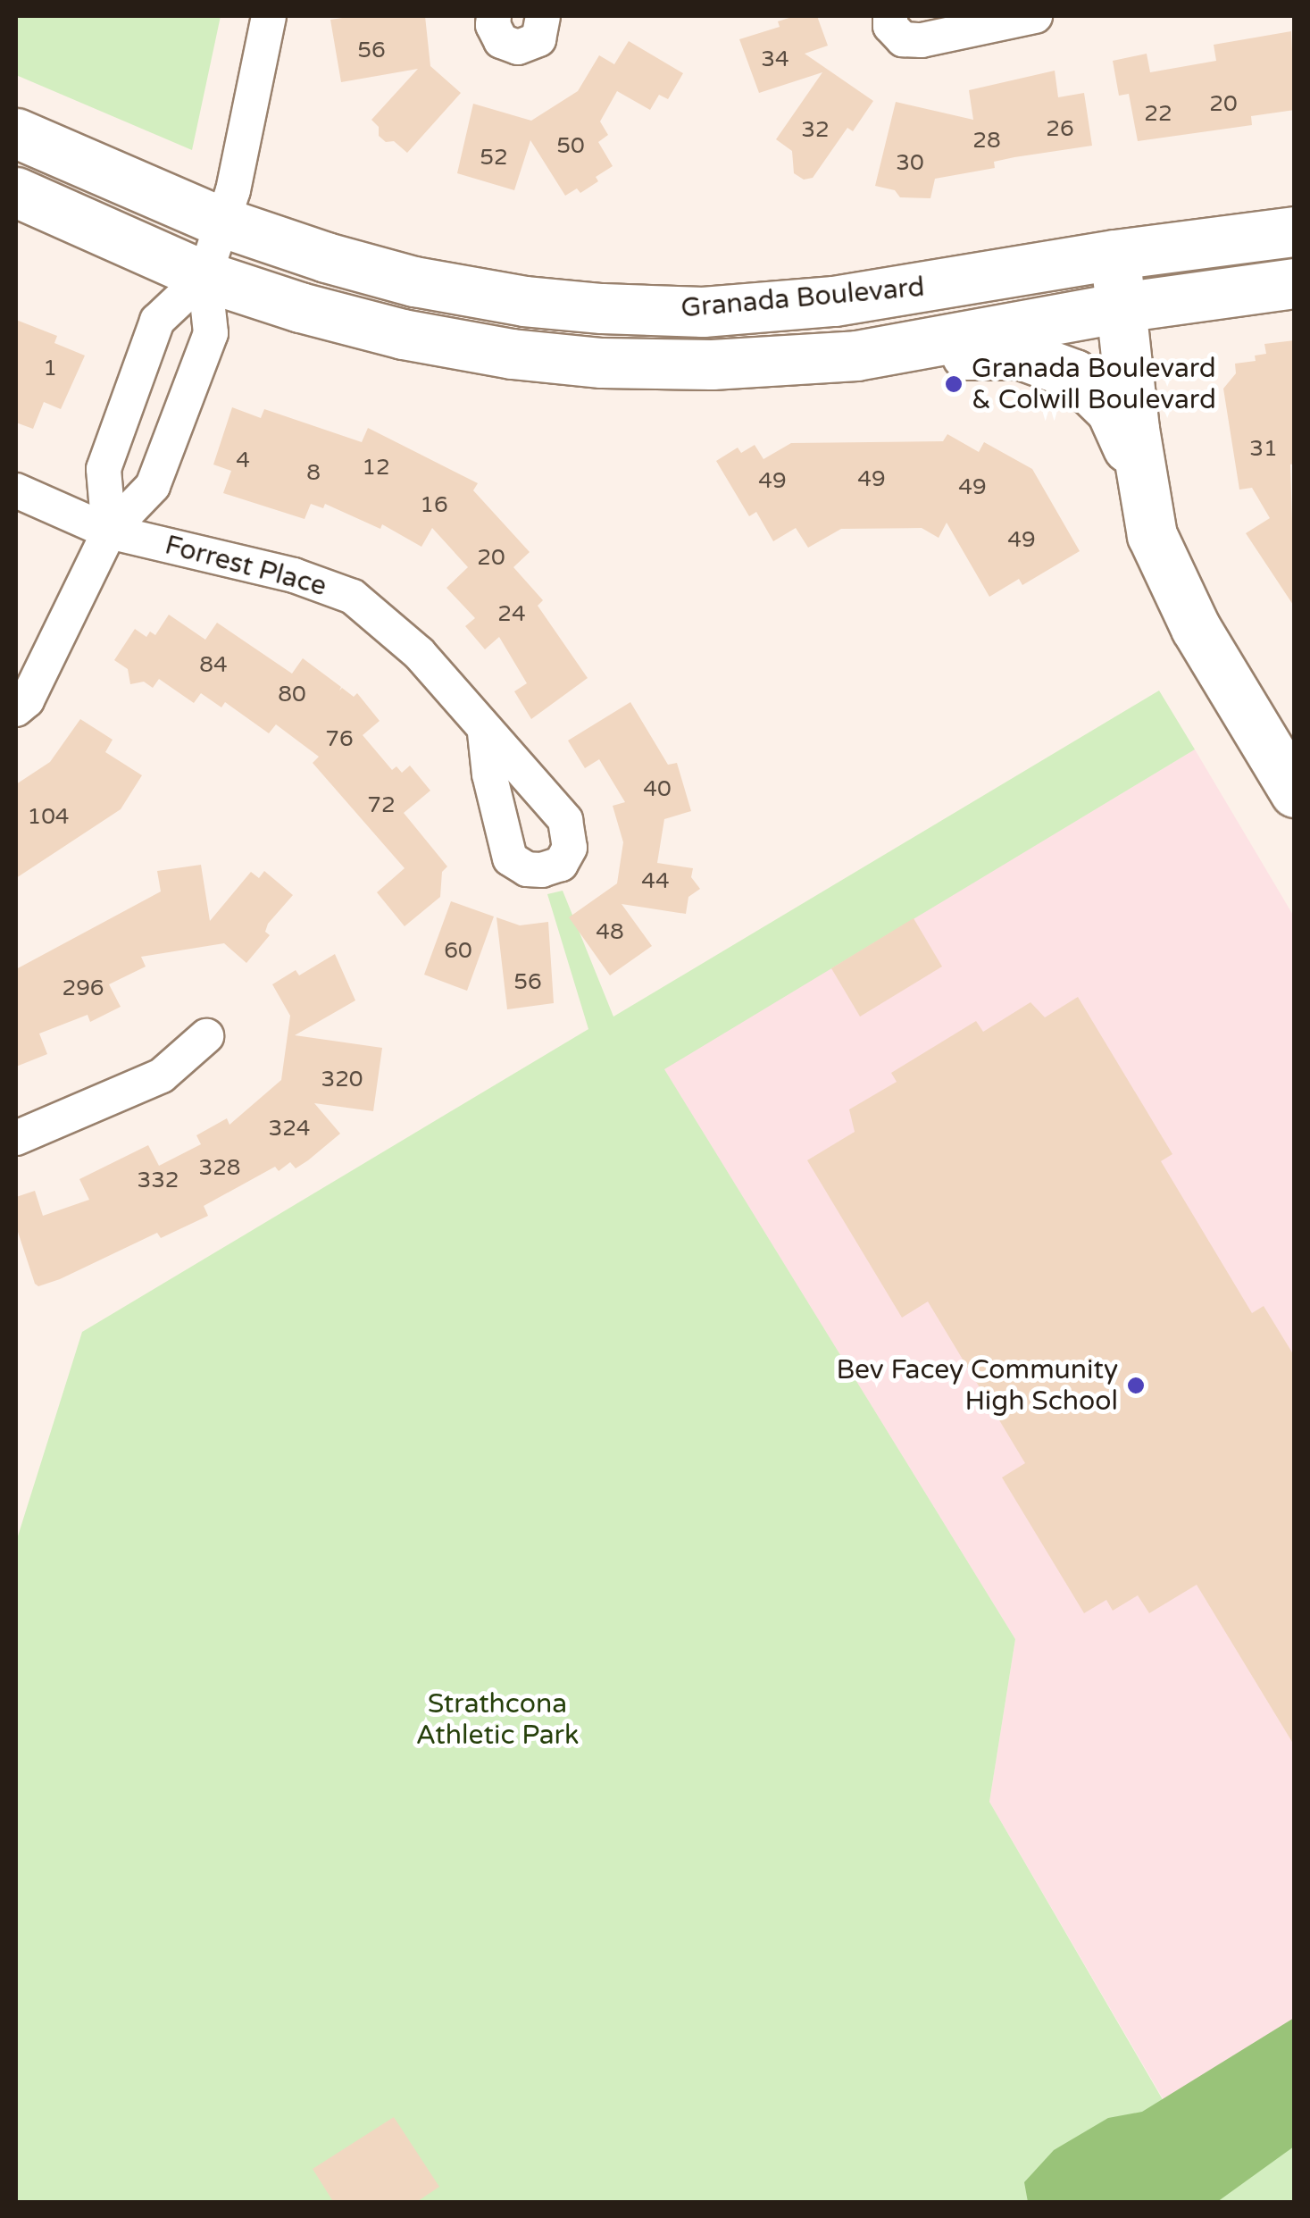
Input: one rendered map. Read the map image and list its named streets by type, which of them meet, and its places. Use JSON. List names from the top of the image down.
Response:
{
  "streets": {
    "main road": ["Granada Boulevard"],
    "street": ["Forrest Place"]
  },
  "parks": ["Strathcona Athletic Park"],
  "places": ["Granada Boulevard & Colwill Boulevard", "Bev Facey Community High School"],
  "house_numbers": [
    "56",
    "34",
    "20",
    "22",
    "26",
    "32",
    "28",
    "50",
    "52",
    "30",
    "1",
    "31",
    "4",
    "12",
    "8",
    "49",
    "49",
    "49",
    "16",
    "49",
    "20",
    "24",
    "84",
    "80",
    "76",
    "40",
    "72",
    "104",
    "44",
    "48",
    "60",
    "56",
    "296",
    "320",
    "324",
    "328",
    "332"
  ]
}
